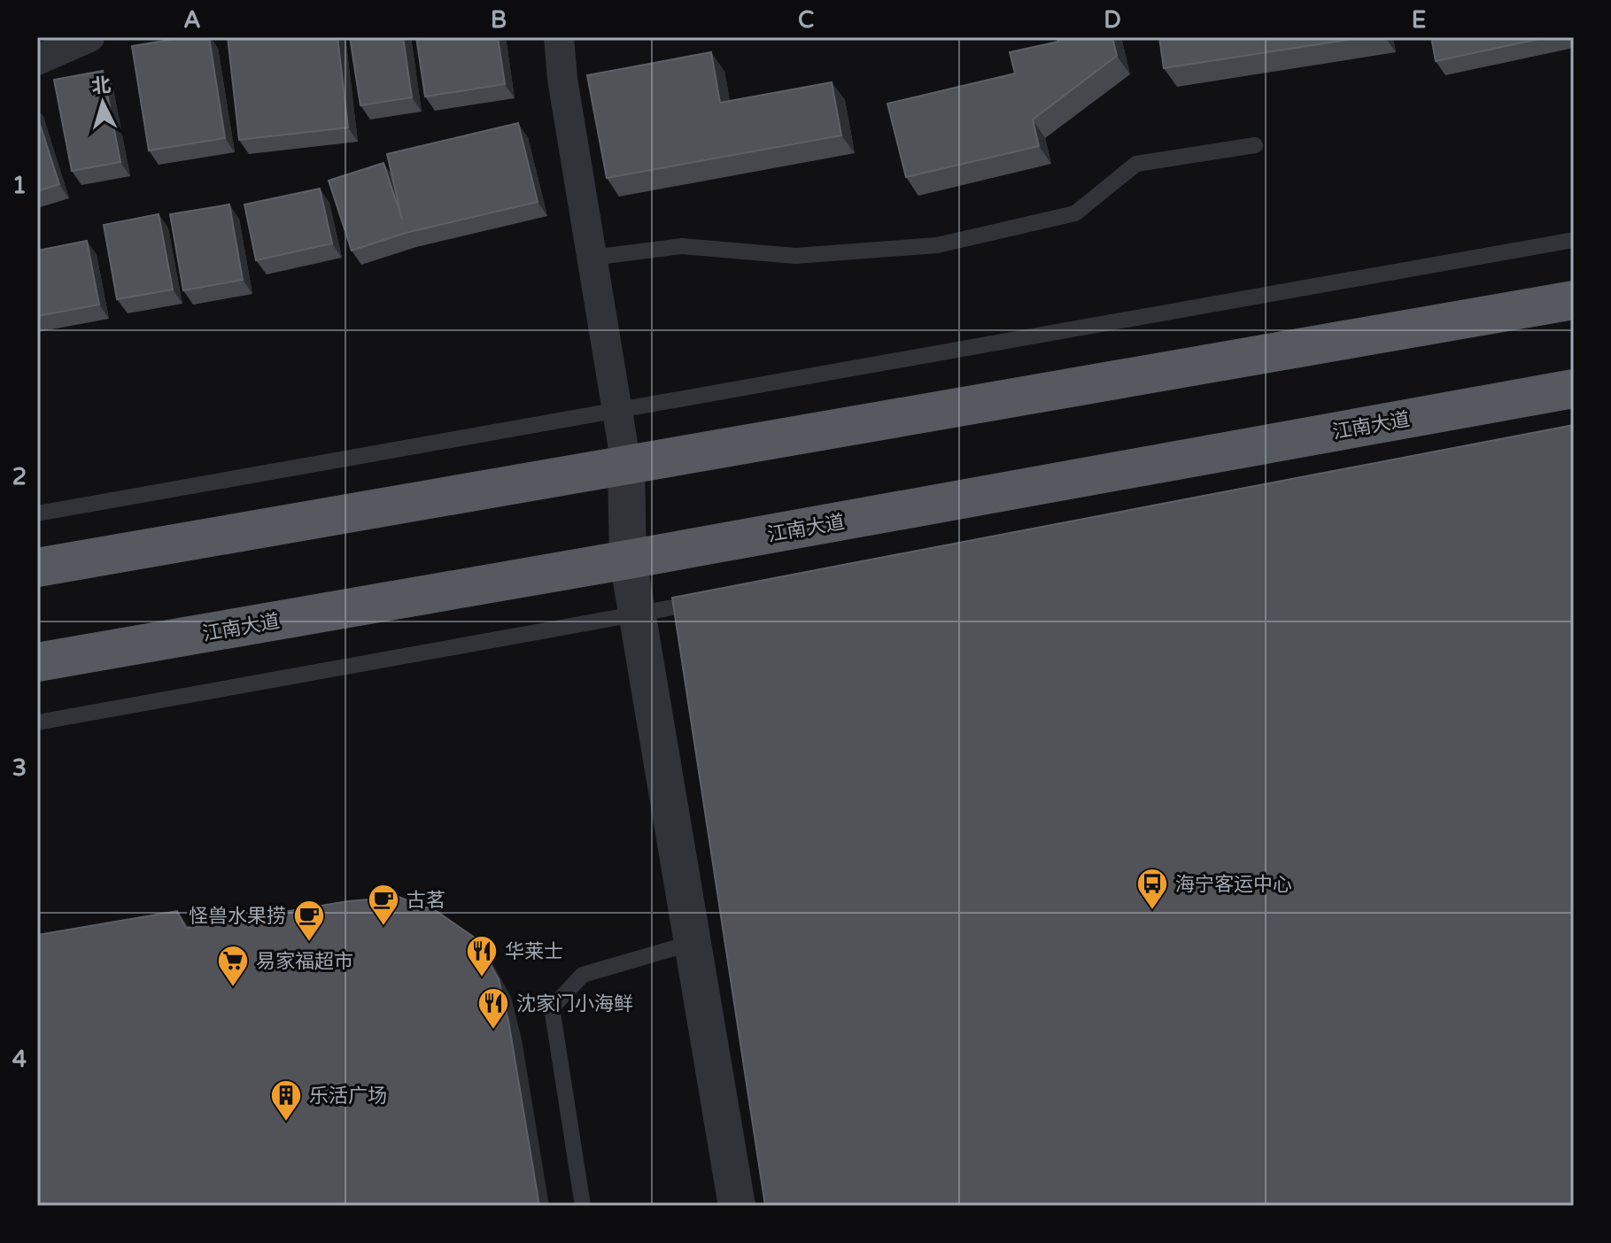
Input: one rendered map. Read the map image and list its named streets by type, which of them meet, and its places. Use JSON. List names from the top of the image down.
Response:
{
  "streets": {
    "highway": ["江南大道"]
  },
  "places": {
    "bus stop": ["海宁客运中心"],
    "cafe": ["古茗", "怪兽水果捞"],
    "restaurant": ["华莱士", "沈家门小海鲜"],
    "supermarket": ["易家福超市"],
    "building": ["乐活广场"]
  },
  "north": "top",
  "grid": {
    "columns": [
      "A",
      "B",
      "C",
      "D",
      "E"
    ],
    "rows": [
      "1",
      "2",
      "3",
      "4"
    ]
  }
}
